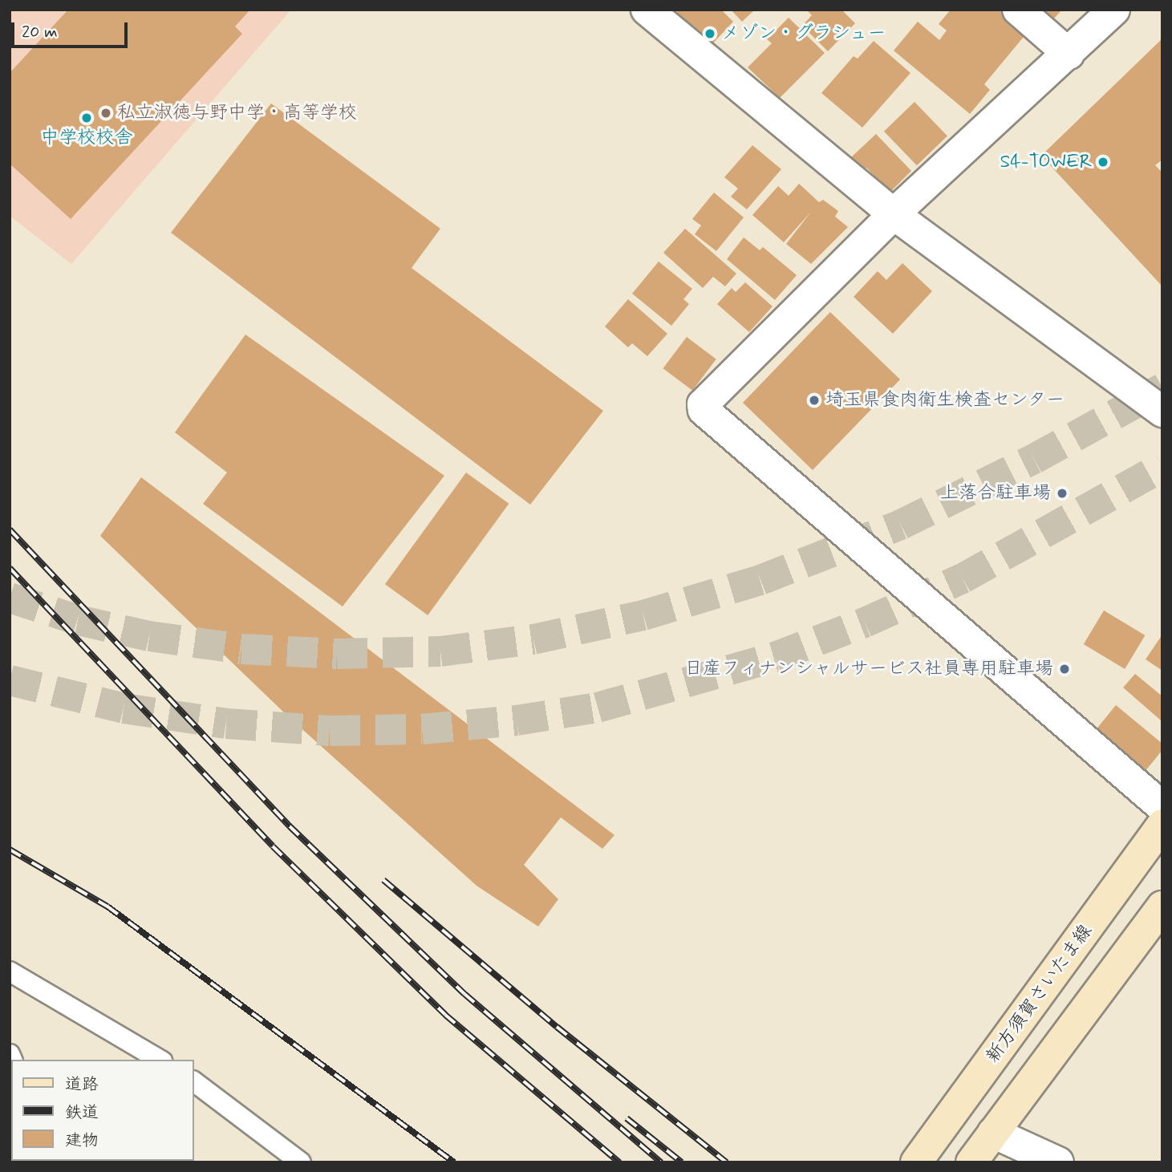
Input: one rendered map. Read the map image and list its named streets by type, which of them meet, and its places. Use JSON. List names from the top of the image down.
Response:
{
  "streets": {
    "main road": ["新方須賀さいたま線"]
  },
  "places": [
    "メゾン・グラシュー",
    "私立淑徳与野中学・高等学校",
    "中学校校舎",
    "S4-TOWER",
    "埼玉県食肉衛生検査センター",
    "上落合駐車場",
    "日産フィナンシャルサービス社員専用駐車場"
  ],
  "legend": ["道路", "鉄道", "建物"],
  "scale_bar": "20 m"
}
